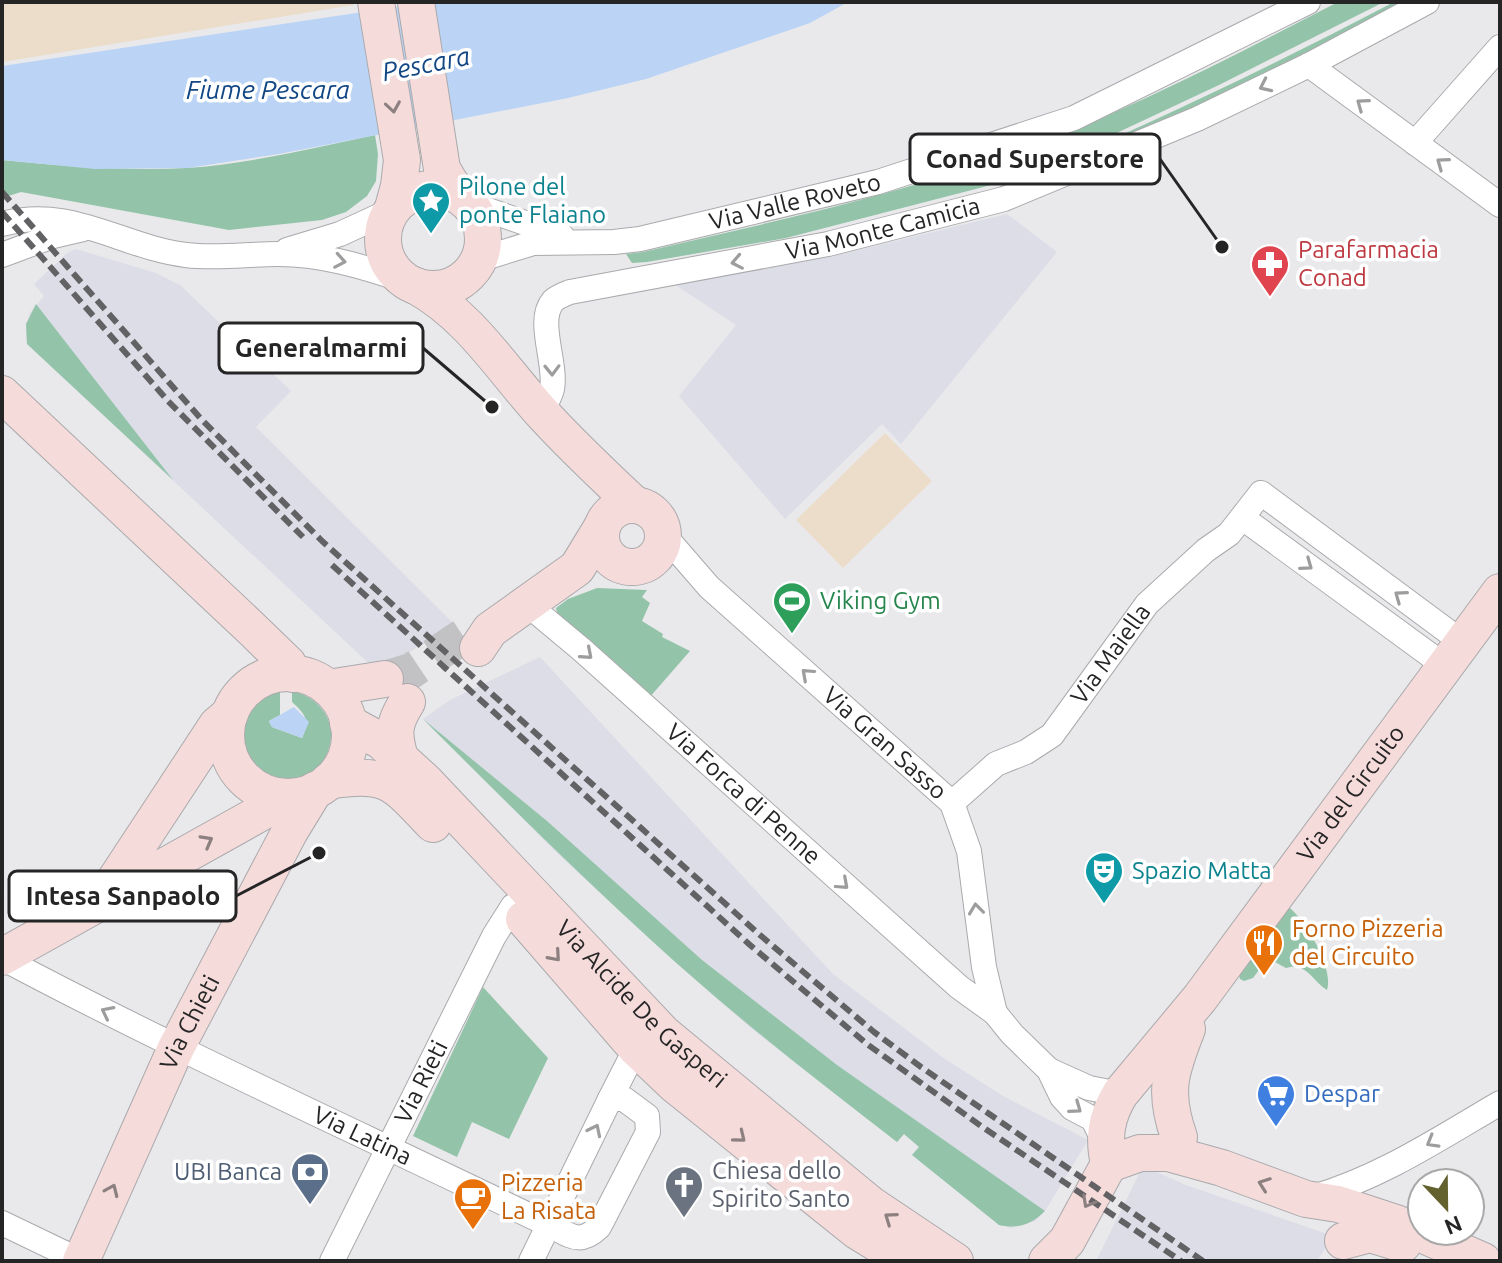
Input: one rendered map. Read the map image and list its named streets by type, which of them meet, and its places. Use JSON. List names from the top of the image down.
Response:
{
  "streets": {
    "main road": ["Via del Circuito", "Via Alcide De Gasperi", "Via Chieti"],
    "street": [
      "Via Valle Roveto",
      "Via Monte Camicia",
      "Via Maiella",
      "Via Gran Sasso",
      "Via Forca di Penne",
      "Via Rieti",
      "Via Latina"
    ]
  },
  "crossings": [
    ["Via Maiella", "Via Gran Sasso"],
    ["Via Maiella", "Via del Circuito"],
    ["Via Gran Sasso", "Via Forca di Penne"],
    ["Via del Circuito", "Via Forca di Penne"],
    ["Via Alcide De Gasperi", "Via Chieti"],
    ["Via Alcide De Gasperi", "Via Rieti"],
    ["Via Chieti", "Via Latina"],
    ["Via Rieti", "Via Latina"]
  ],
  "one_way": [
    "Via Monte Camicia",
    "Via Gran Sasso",
    "Via Forca di Penne",
    "Via Chieti"
  ],
  "water": ["Pescara", "Fiume Pescara"],
  "places": {
    "place": ["Pilone del ponte Flaiano"],
    "other": ["Conad Superstore", "Generalmarmi", "Intesa Sanpaolo"],
    "pharmacy": ["Parafarmacia Conad"],
    "sports": ["Viking Gym"],
    "theatre": ["Spazio Matta"],
    "restaurant": ["Forno Pizzeria del Circuito"],
    "supermarket": ["Despar"],
    "bank": ["UBI Banca"],
    "church": ["Chiesa dello Spirito Santo"],
    "cafe": ["Pizzeria La Risata"]
  },
  "north": "bottom"
}
